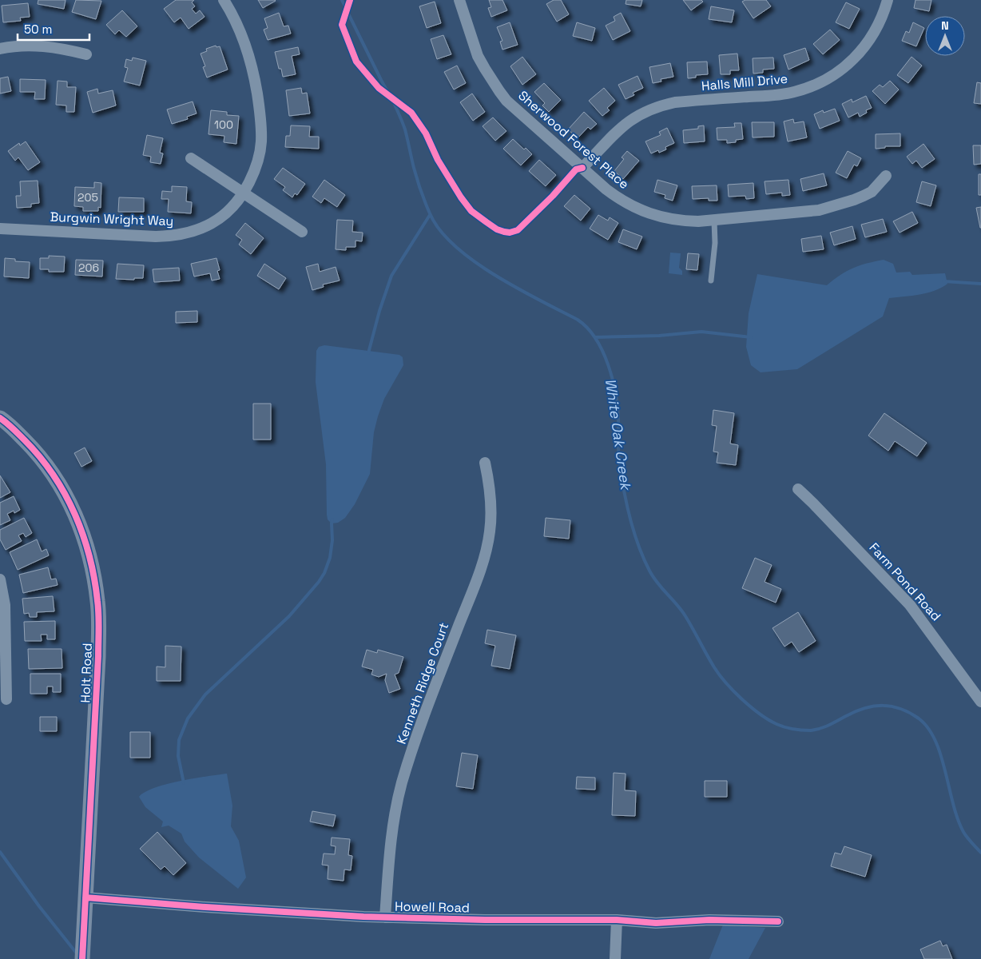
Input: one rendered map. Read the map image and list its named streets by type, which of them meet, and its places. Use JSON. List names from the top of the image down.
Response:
{
  "streets": {
    "street": [
      "Halls Mill Drive",
      "Sherwood Forest Place",
      "Burgwin Wright Way",
      "Farm Pond Road",
      "Holt Road",
      "Kenneth Ridge Court",
      "Howell Road"
    ]
  },
  "crossings": [
    ["Halls Mill Drive", "Sherwood Forest Place"],
    ["Holt Road", "Howell Road"],
    ["Kenneth Ridge Court", "Howell Road"]
  ],
  "water": ["White Oak Creek"],
  "house_numbers": ["100", "205", "206"],
  "scale_bar": "50 m",
  "north": "top"
}
